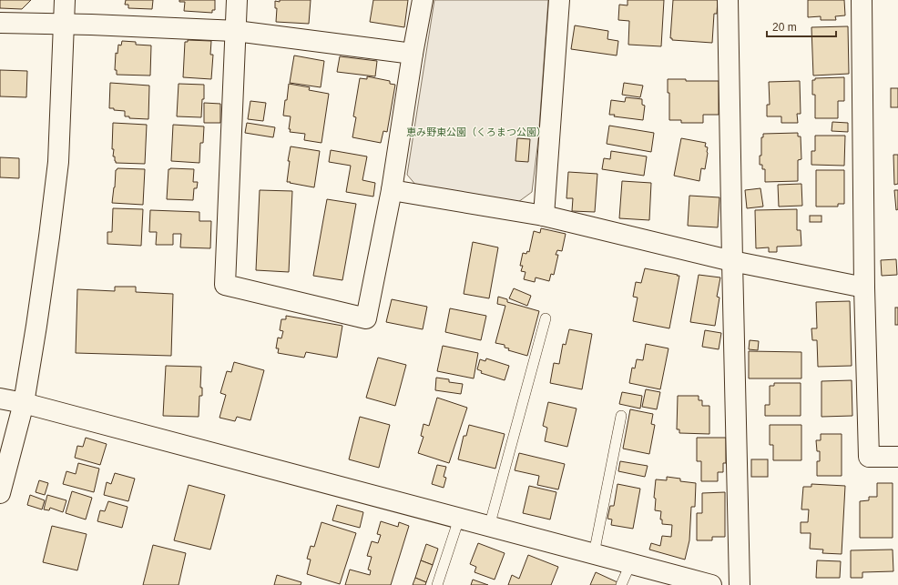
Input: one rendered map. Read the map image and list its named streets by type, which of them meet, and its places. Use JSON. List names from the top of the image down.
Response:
{
  "parks": ["恵み野東公園（くろまつ公園）"],
  "scale_bar": "20 m"
}
